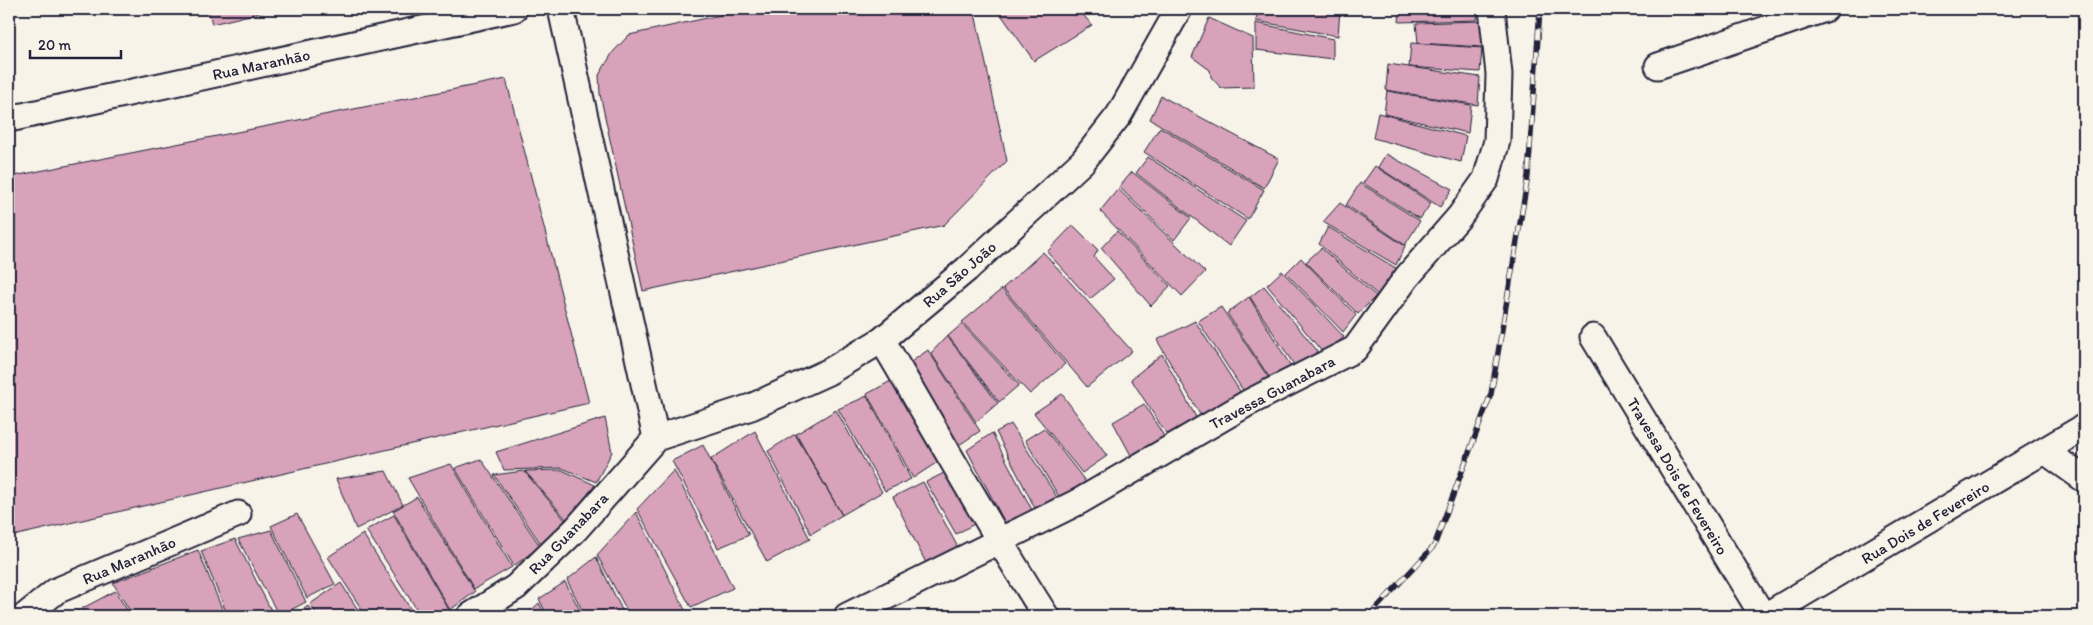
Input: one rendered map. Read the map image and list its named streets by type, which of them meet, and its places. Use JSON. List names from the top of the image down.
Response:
{
  "streets": {
    "street": [
      "Rua Maranhão",
      "Rua São João",
      "Travessa Guanabara",
      "Travessa Dois de Fevereiro",
      "Rua Dois de Fevereiro",
      "Rua Guanabara"
    ]
  },
  "crossings": [
    ["Rua São João", "Rua Guanabara"],
    ["Travessa Dois de Fevereiro", "Rua Dois de Fevereiro"]
  ],
  "scale_bar": "20 m"
}
